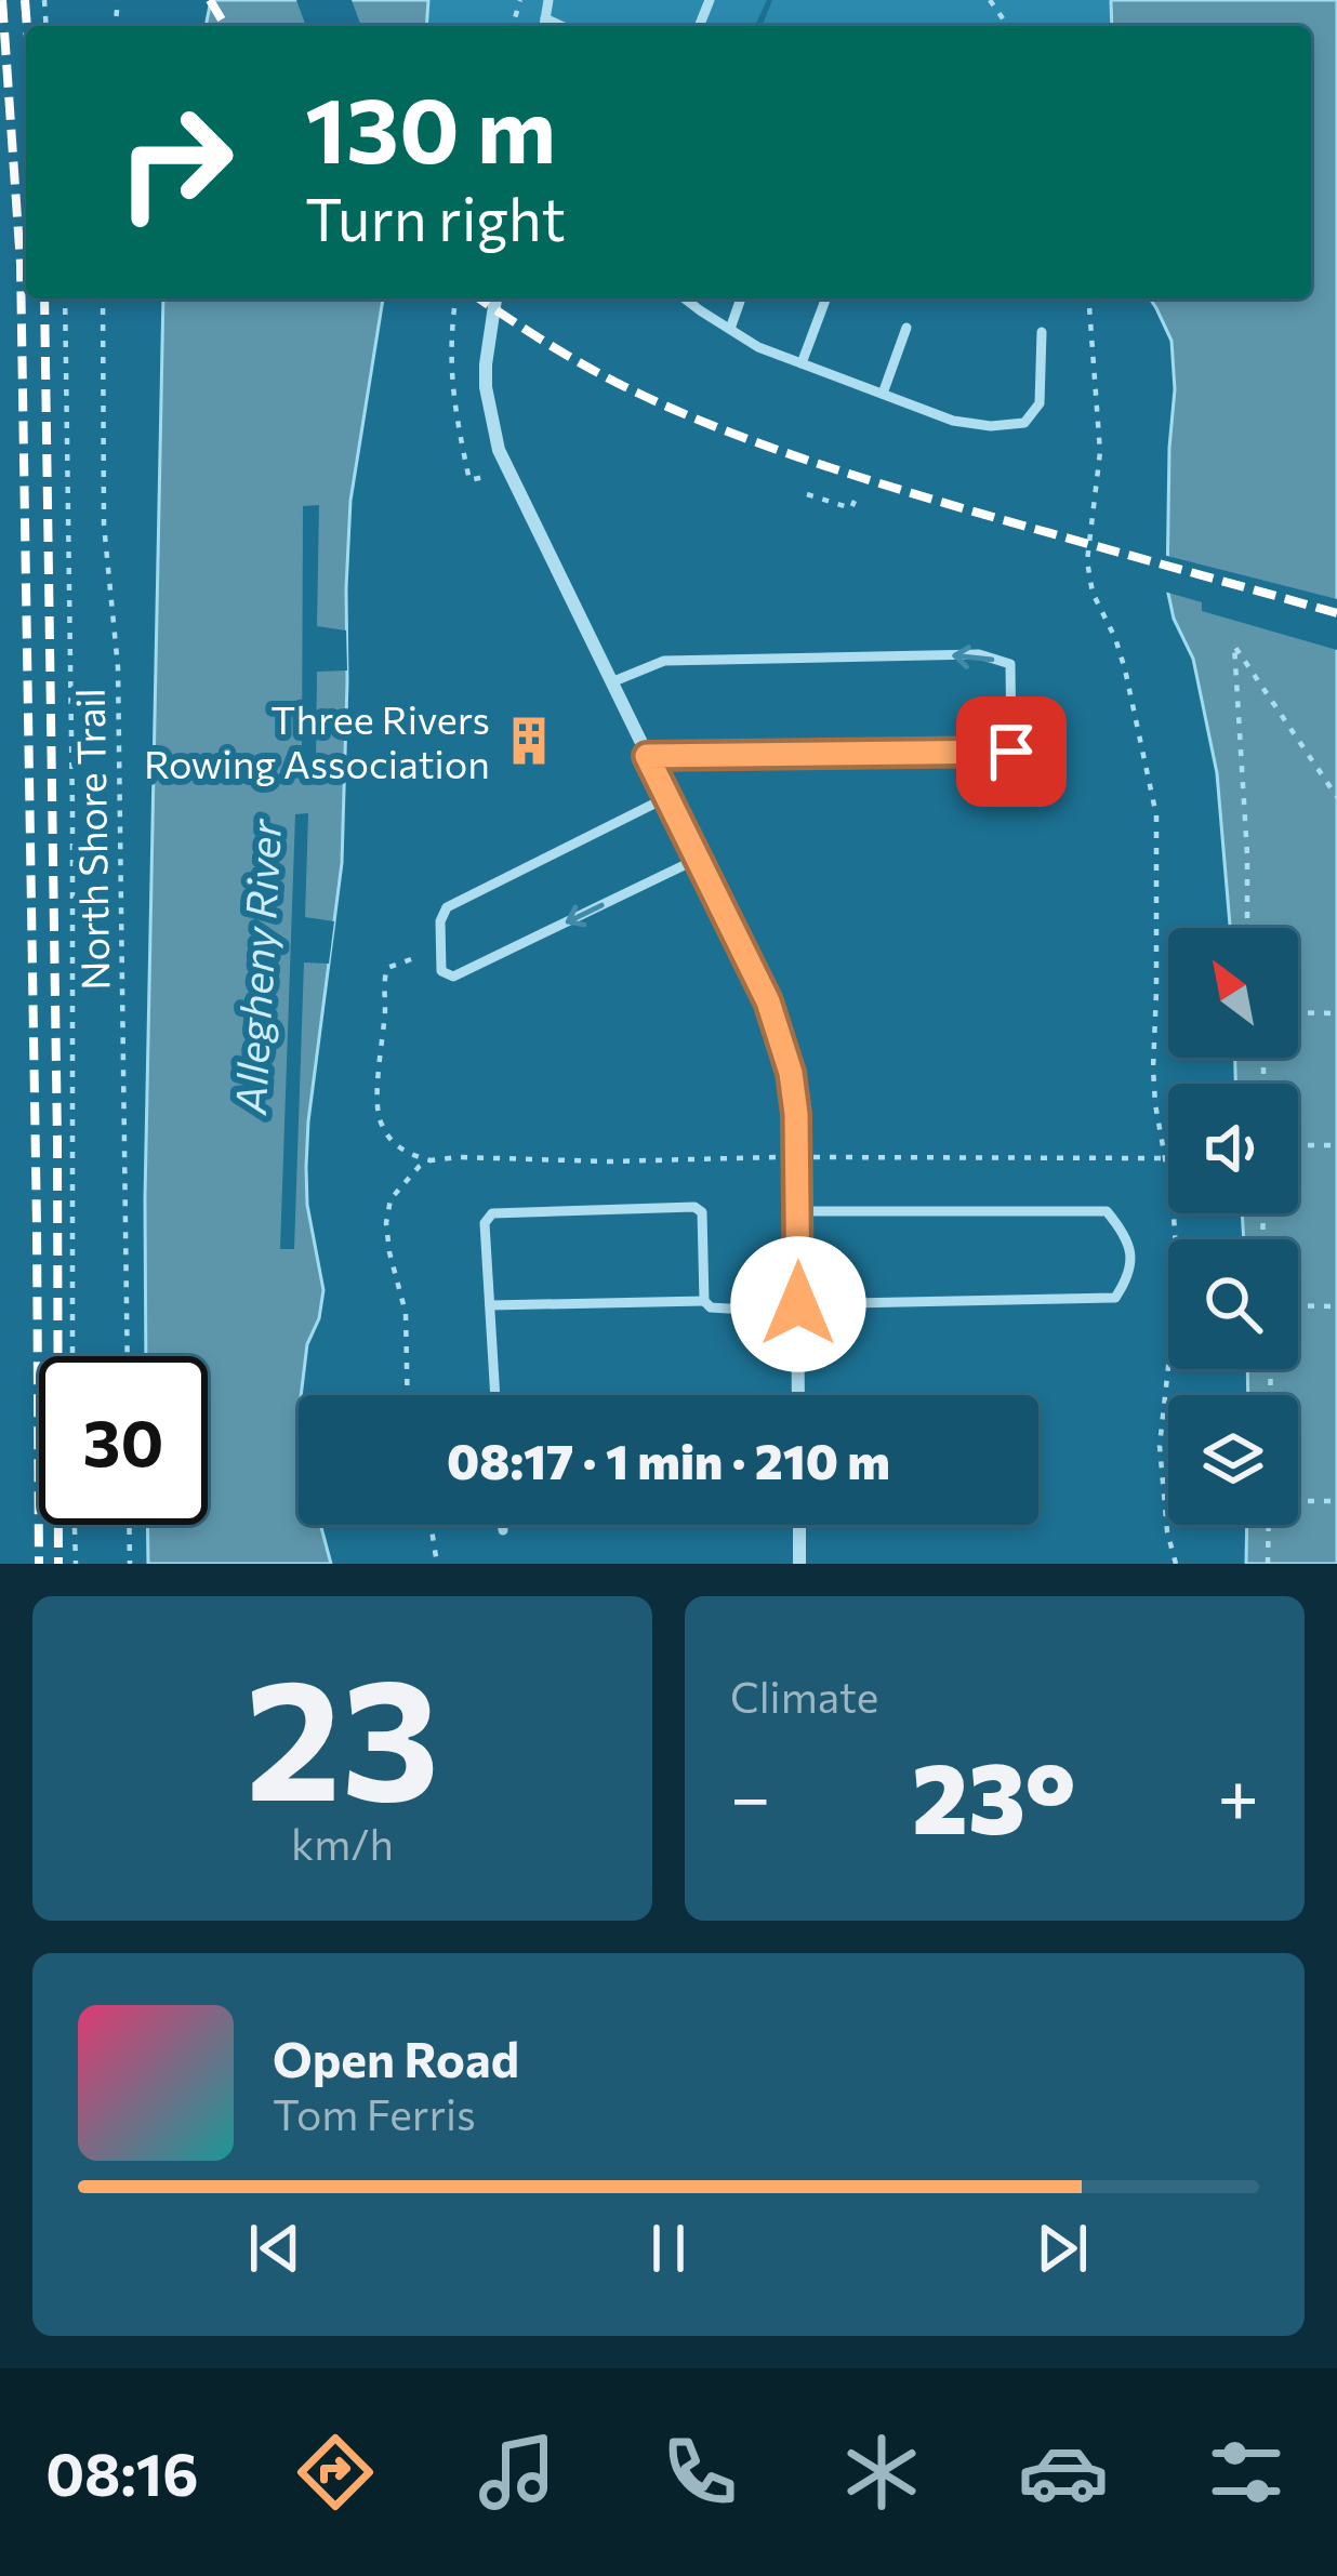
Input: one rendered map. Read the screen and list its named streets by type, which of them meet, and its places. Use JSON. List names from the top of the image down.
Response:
{
  "streets": {
    "path": ["North Shore Trail"]
  },
  "water": ["Allegheny River"],
  "places": {
    "building": ["Three Rivers Rowing Association"]
  },
  "north": "top left",
  "page": {
    "turn": ["130 m", "Turn right"],
    "limit": "30",
    "trip": "08:17 · 1 min · 210 m",
    "tile": [
      ["23", "km/h"],
      "Climate"
    ],
    "heat": ["−", "23°", "+"],
    "song": ["Open Road", "Tom Ferris"],
    "tabs": "08:16"
  }
}
